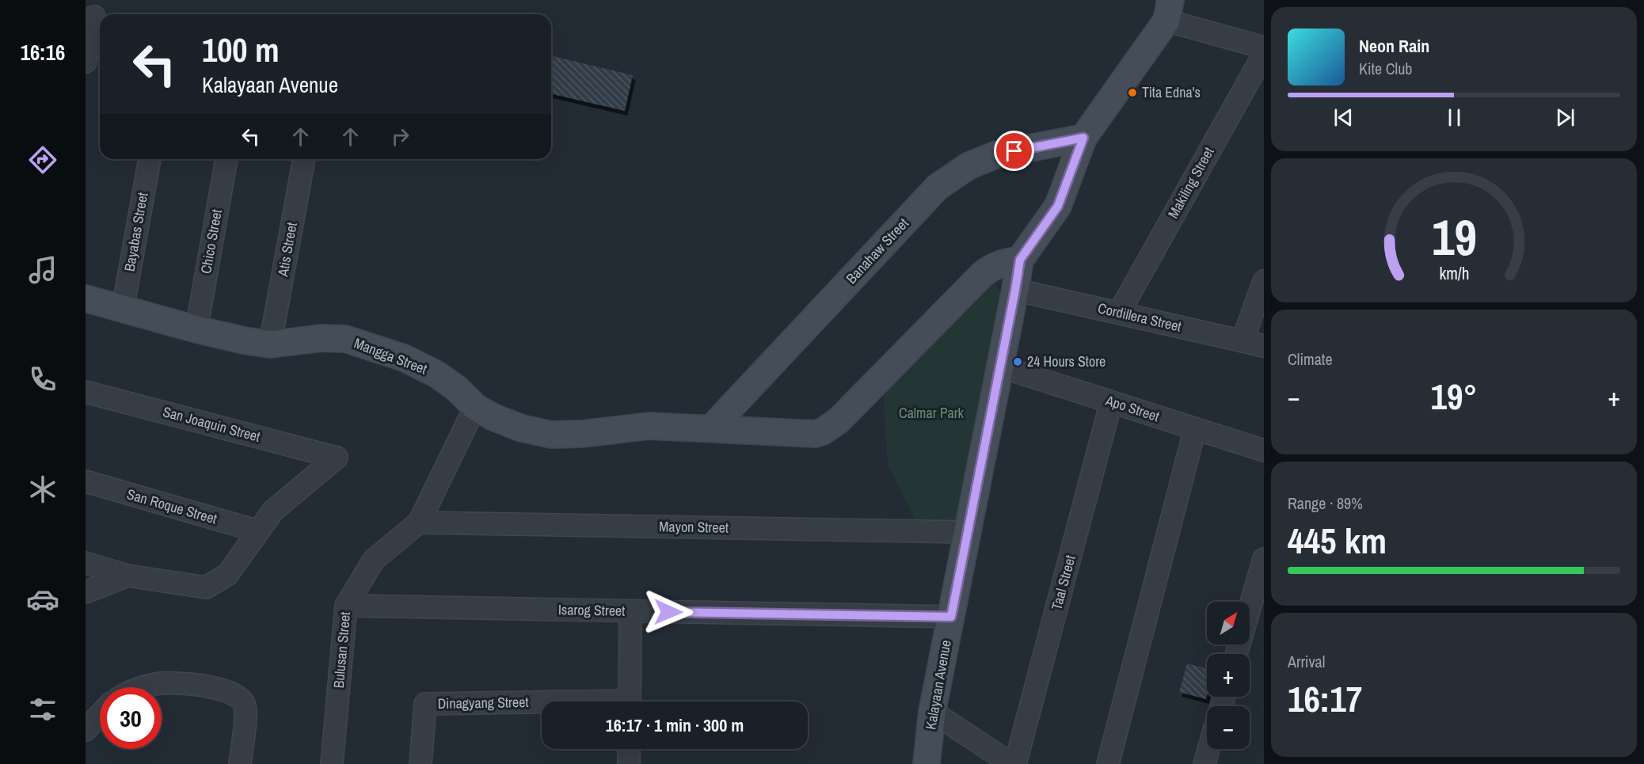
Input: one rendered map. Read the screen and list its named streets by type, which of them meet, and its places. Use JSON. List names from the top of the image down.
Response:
{
  "streets": {
    "street": [
      "Makiling Street",
      "Bayabas Street",
      "Chico Street",
      "Atis Street",
      "Banahaw Street",
      "Cordillera Street",
      "Mangga Street",
      "Apo Street",
      "San Joaquin Street",
      "San Roque Street",
      "Mayon Street",
      "Taal Street",
      "Isarog Street",
      "Bulusan Street",
      "Kalayaan Avenue",
      "Dinagyang Street"
    ]
  },
  "crossings": [
    ["Makiling Street", "Cordillera Street"],
    ["Bayabas Street", "Mangga Street"],
    ["Chico Street", "Mangga Street"],
    ["Atis Street", "Mangga Street"],
    ["Banahaw Street", "Mangga Street"],
    ["Banahaw Street", "Kalayaan Avenue"],
    ["Cordillera Street", "Kalayaan Avenue"],
    ["Mangga Street", "Bulusan Street"],
    ["Mangga Street", "Kalayaan Avenue"],
    ["Apo Street", "Taal Street"],
    ["Apo Street", "Kalayaan Avenue"],
    ["San Joaquin Street", "San Roque Street"],
    ["Mayon Street", "Bulusan Street"],
    ["Mayon Street", "Kalayaan Avenue"],
    ["Isarog Street", "Bulusan Street"],
    ["Isarog Street", "Kalayaan Avenue"]
  ],
  "parks": ["Calmar Park"],
  "places": ["Tita Edna's", "24 Hours Store"],
  "north": "top right",
  "page": {
    "tabs": "16:16",
    "turn": ["100 m", "Kalayaan Avenue"],
    "song": ["Neon Rain", "Kite Club"],
    "tile": [
      "Climate",
      ["Range · 89%", "445 km"],
      ["Arrival", "16:17"]
    ],
    "heat": ["−", "19°", "+"],
    "map_buttons": ["+", "−"],
    "limit": "30",
    "trip": "16:17 · 1 min · 300 m",
    "gauge": ["19", "km/h"]
  }
}
